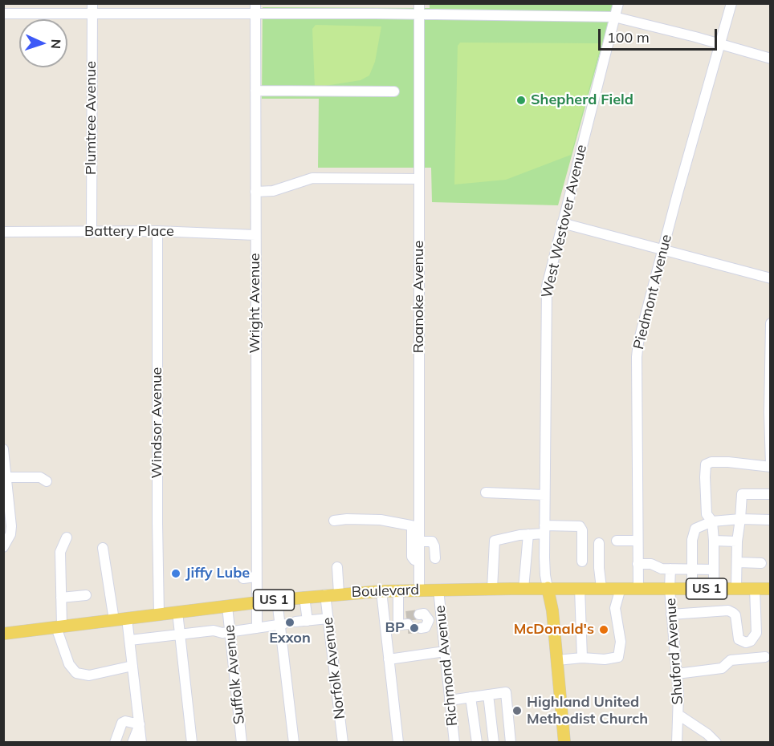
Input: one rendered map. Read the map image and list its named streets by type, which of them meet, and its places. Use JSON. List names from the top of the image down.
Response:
{
  "streets": {
    "main road": ["US 1", "Boulevard"],
    "street": [
      "Plumtree Avenue",
      "West Westover Avenue",
      "Battery Place",
      "Piedmont Avenue",
      "Roanoke Avenue",
      "Wright Avenue",
      "Windsor Avenue",
      "Shuford Avenue",
      "Richmond Avenue",
      "Norfolk Avenue",
      "Suffolk Avenue"
    ]
  },
  "crossings": [
    ["Plumtree Avenue", "Battery Place"],
    ["West Westover Avenue", "Boulevard"],
    ["Battery Place", "Wright Avenue"],
    ["Battery Place", "Windsor Avenue"],
    ["Piedmont Avenue", "Boulevard"],
    ["Roanoke Avenue", "Boulevard"],
    ["Wright Avenue", "Boulevard"],
    ["Windsor Avenue", "Boulevard"],
    ["Boulevard", "Shuford Avenue"],
    ["Boulevard", "Richmond Avenue"],
    ["Boulevard", "Norfolk Avenue"],
    ["Boulevard", "Suffolk Avenue"]
  ],
  "places": [
    "Shepherd Field",
    "Jiffy Lube",
    "Exxon",
    "BP",
    "McDonald's",
    "Highland United Methodist Church"
  ],
  "scale_bar": "100 m",
  "north": "right"
}
